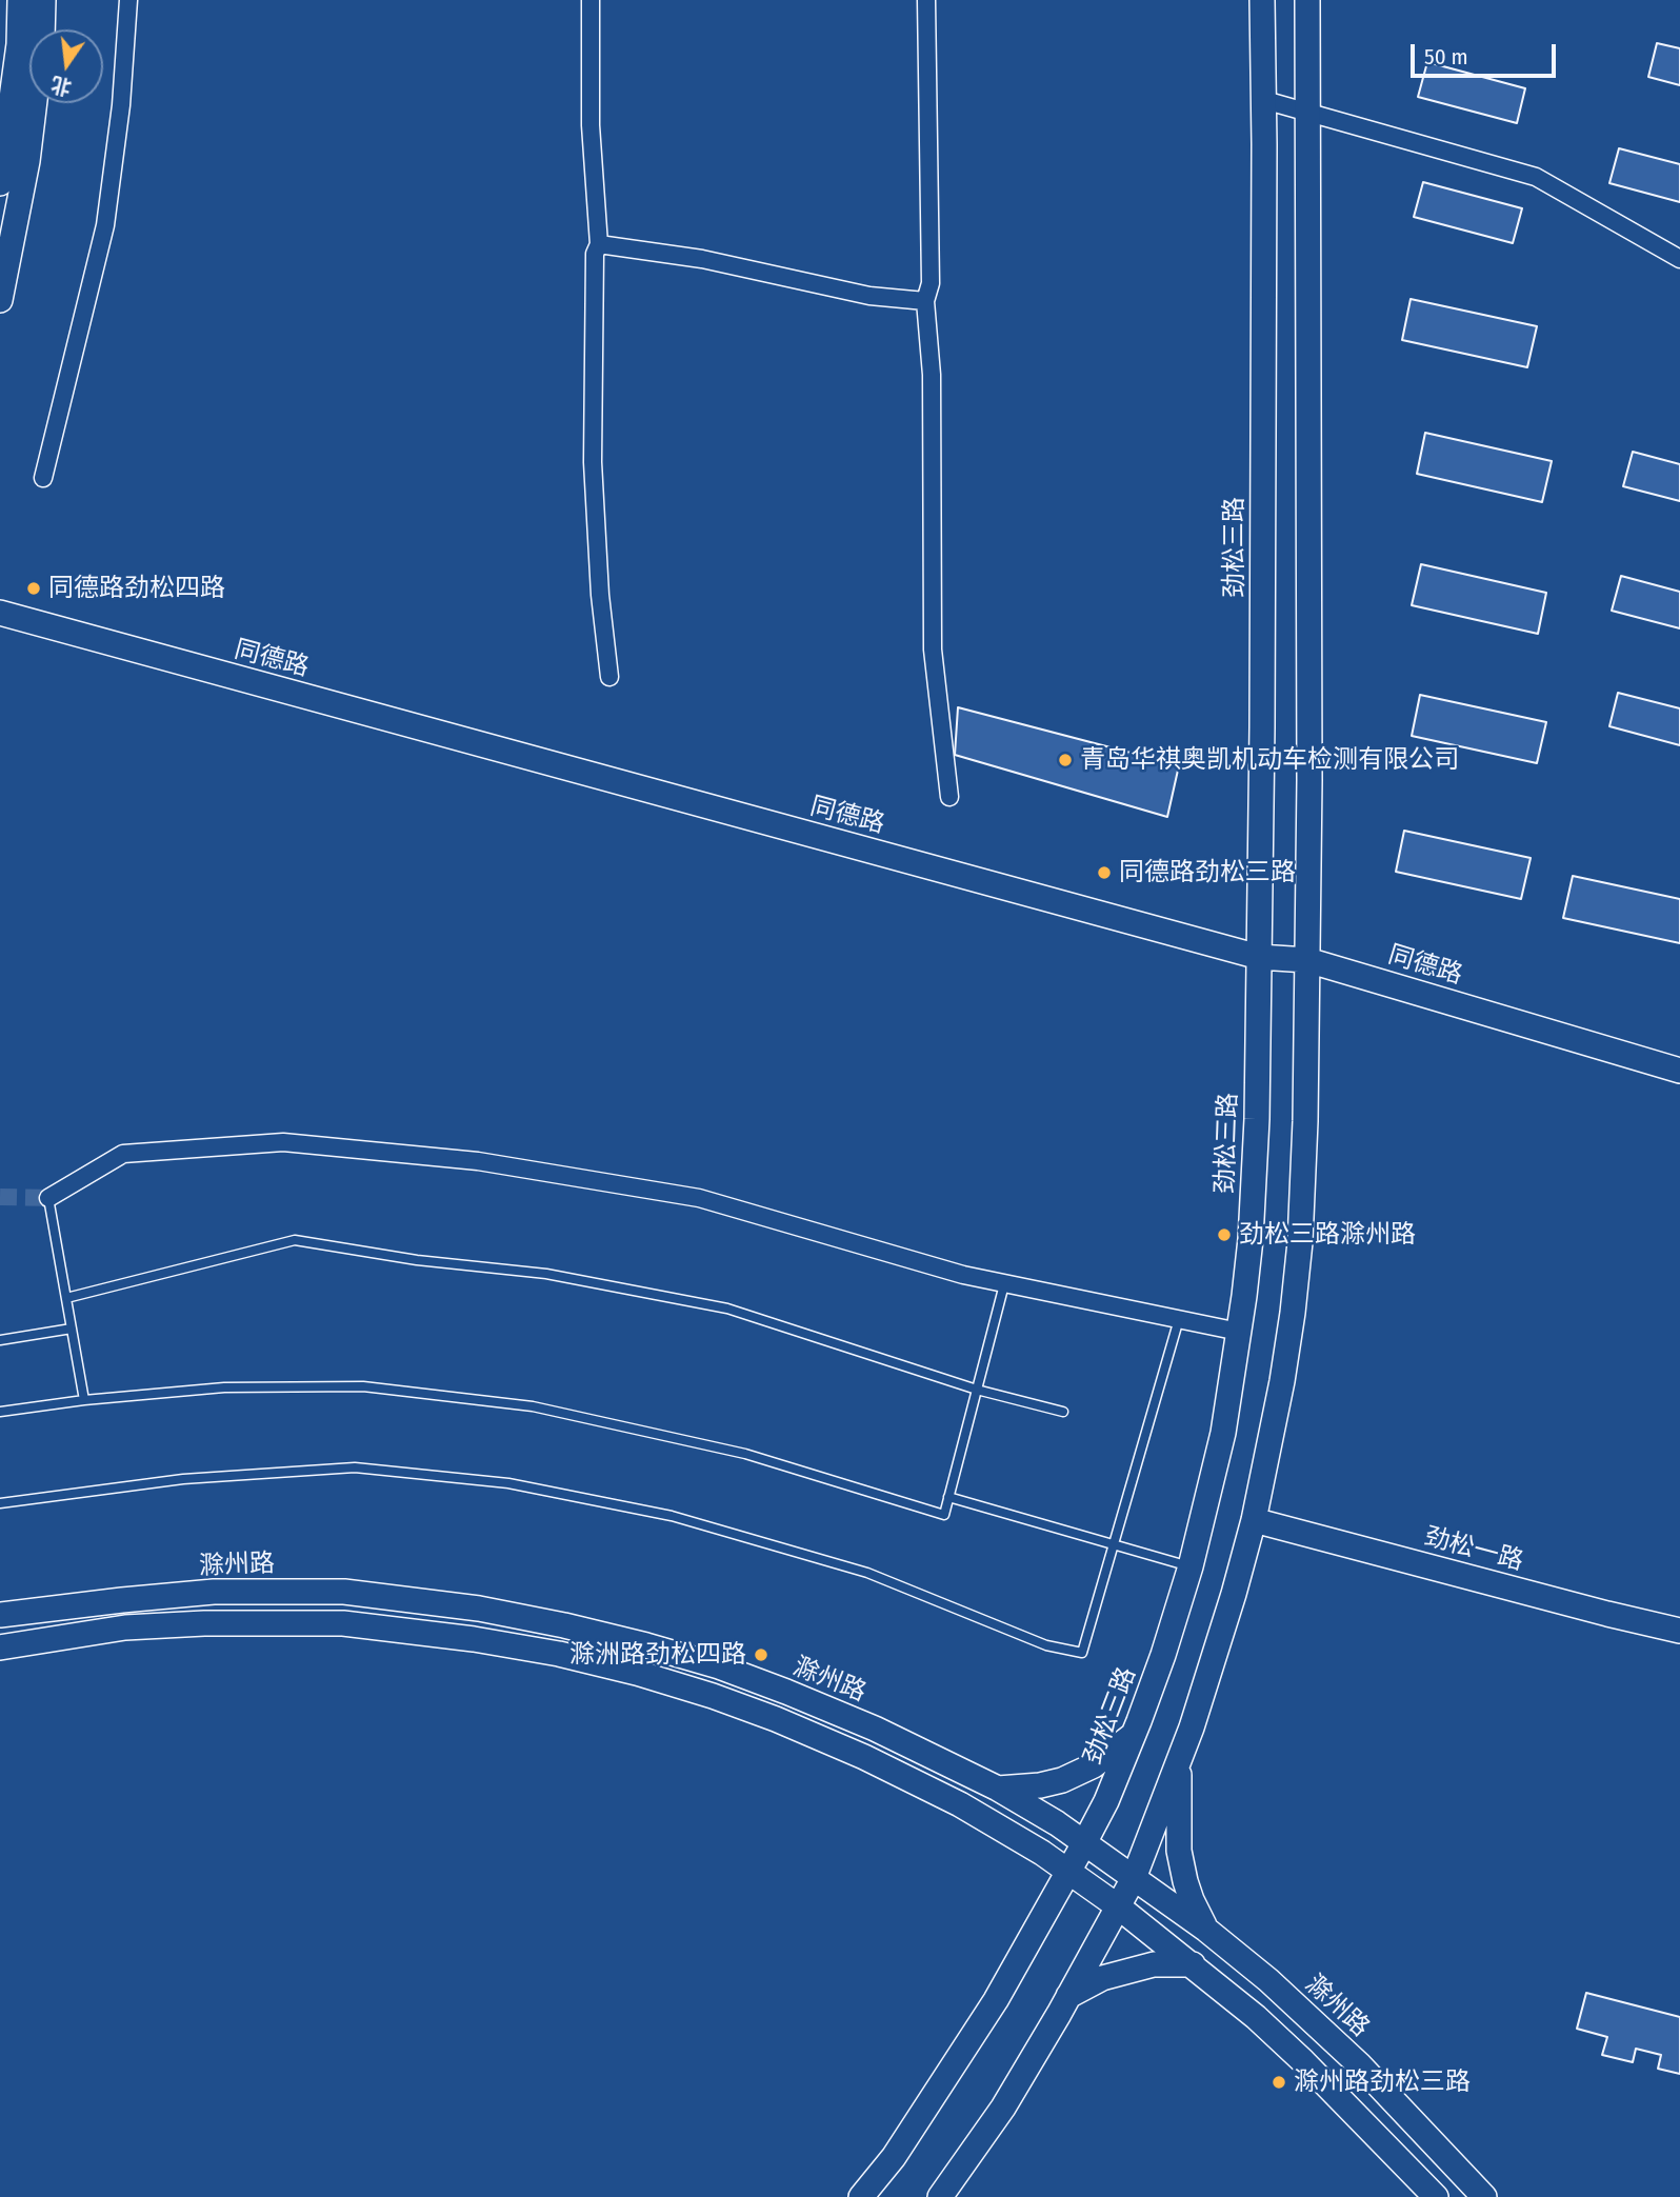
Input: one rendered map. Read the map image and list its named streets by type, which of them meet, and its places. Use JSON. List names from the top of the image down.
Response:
{
  "streets": {
    "main road": [
      "劲松三路",
      "同德路",
      "劲松一路",
      "滁州路"
    ]
  },
  "crossings": [
    ["劲松三路", "同德路"],
    ["劲松三路", "滁州路"]
  ],
  "places": [
    "同德路劲松四路",
    "青岛华祺奥凯机动车检测有限公司",
    "同德路劲松三路",
    "劲松三路滁州路",
    "滁洲路劲松四路",
    "滁州路劲松三路"
  ],
  "scale_bar": "50 m",
  "north": "bottom"
}
